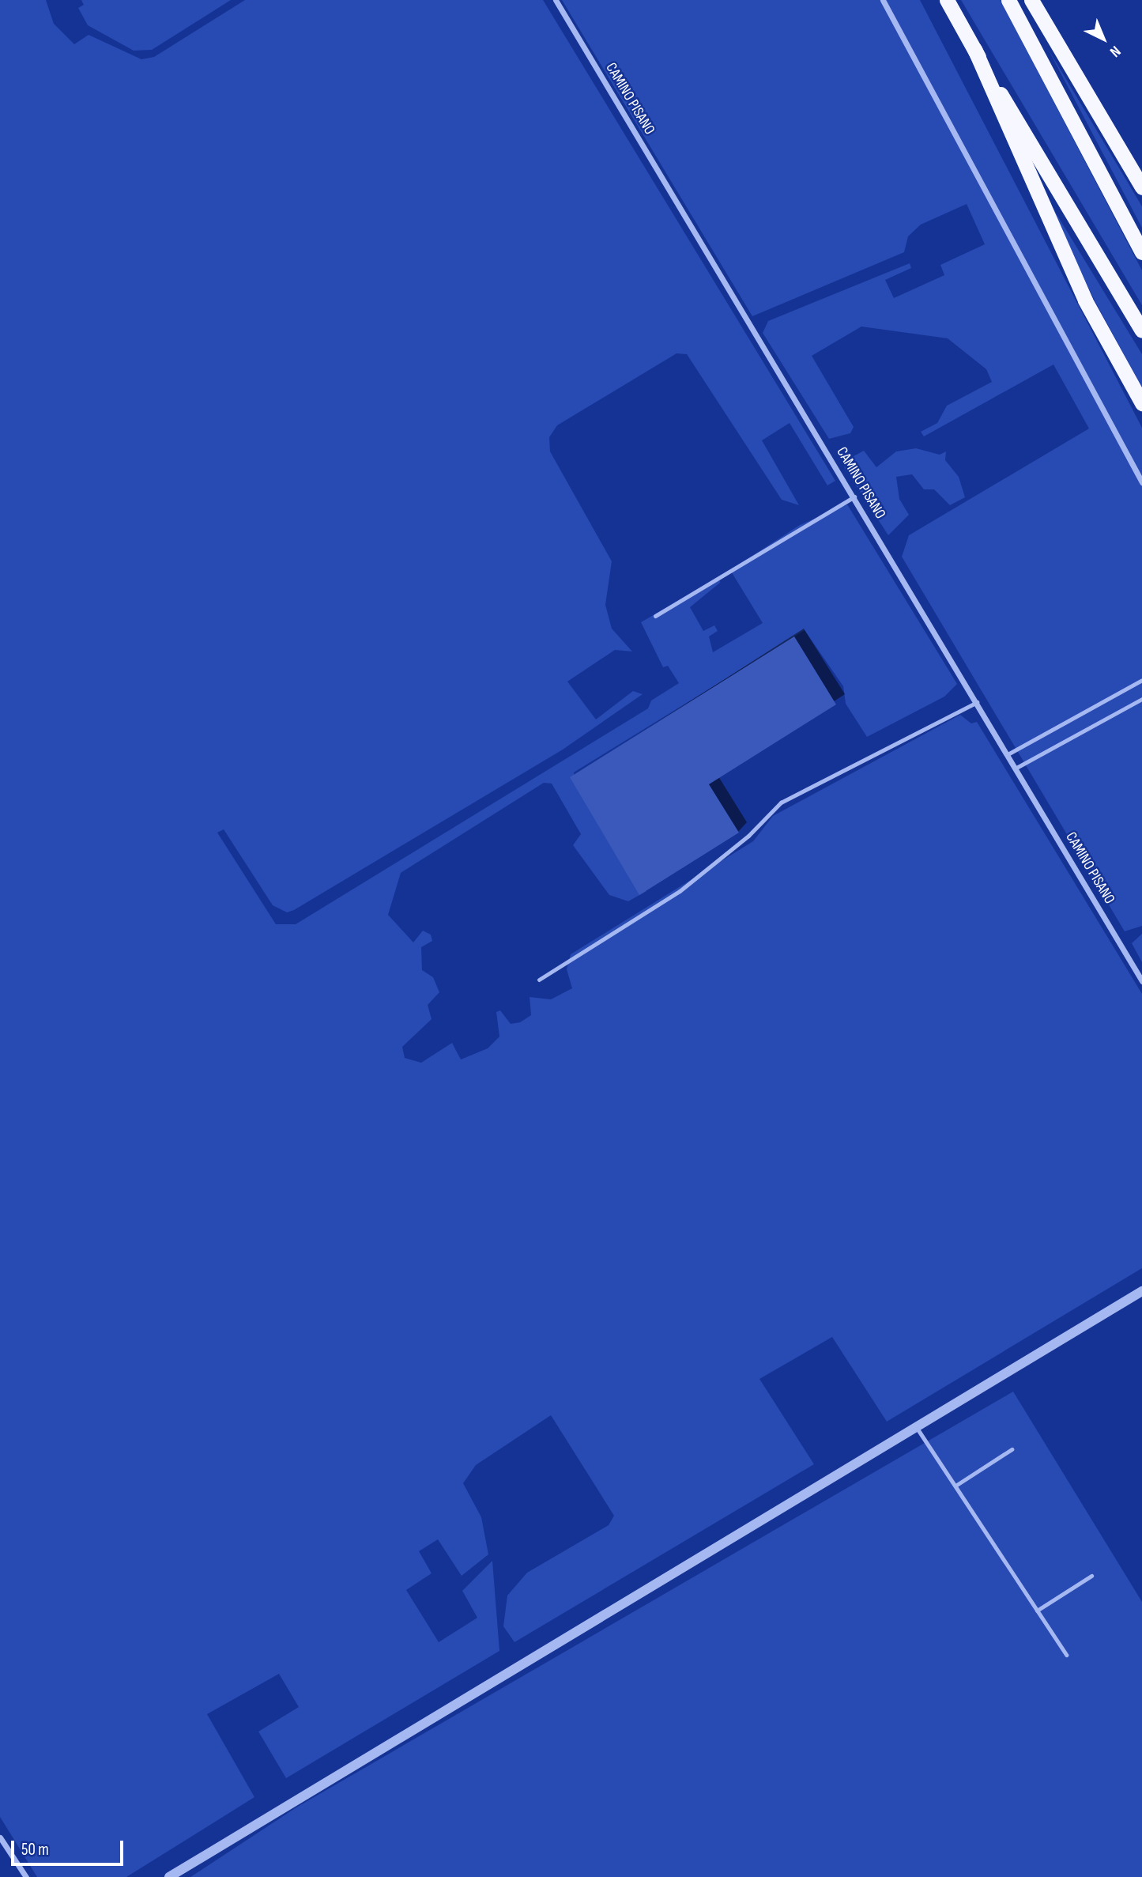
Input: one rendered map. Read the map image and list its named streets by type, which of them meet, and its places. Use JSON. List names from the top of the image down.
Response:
{
  "streets": {
    "street": ["CAMINO PISANO"]
  },
  "scale_bar": "50 m",
  "north": "bottom right"
}
